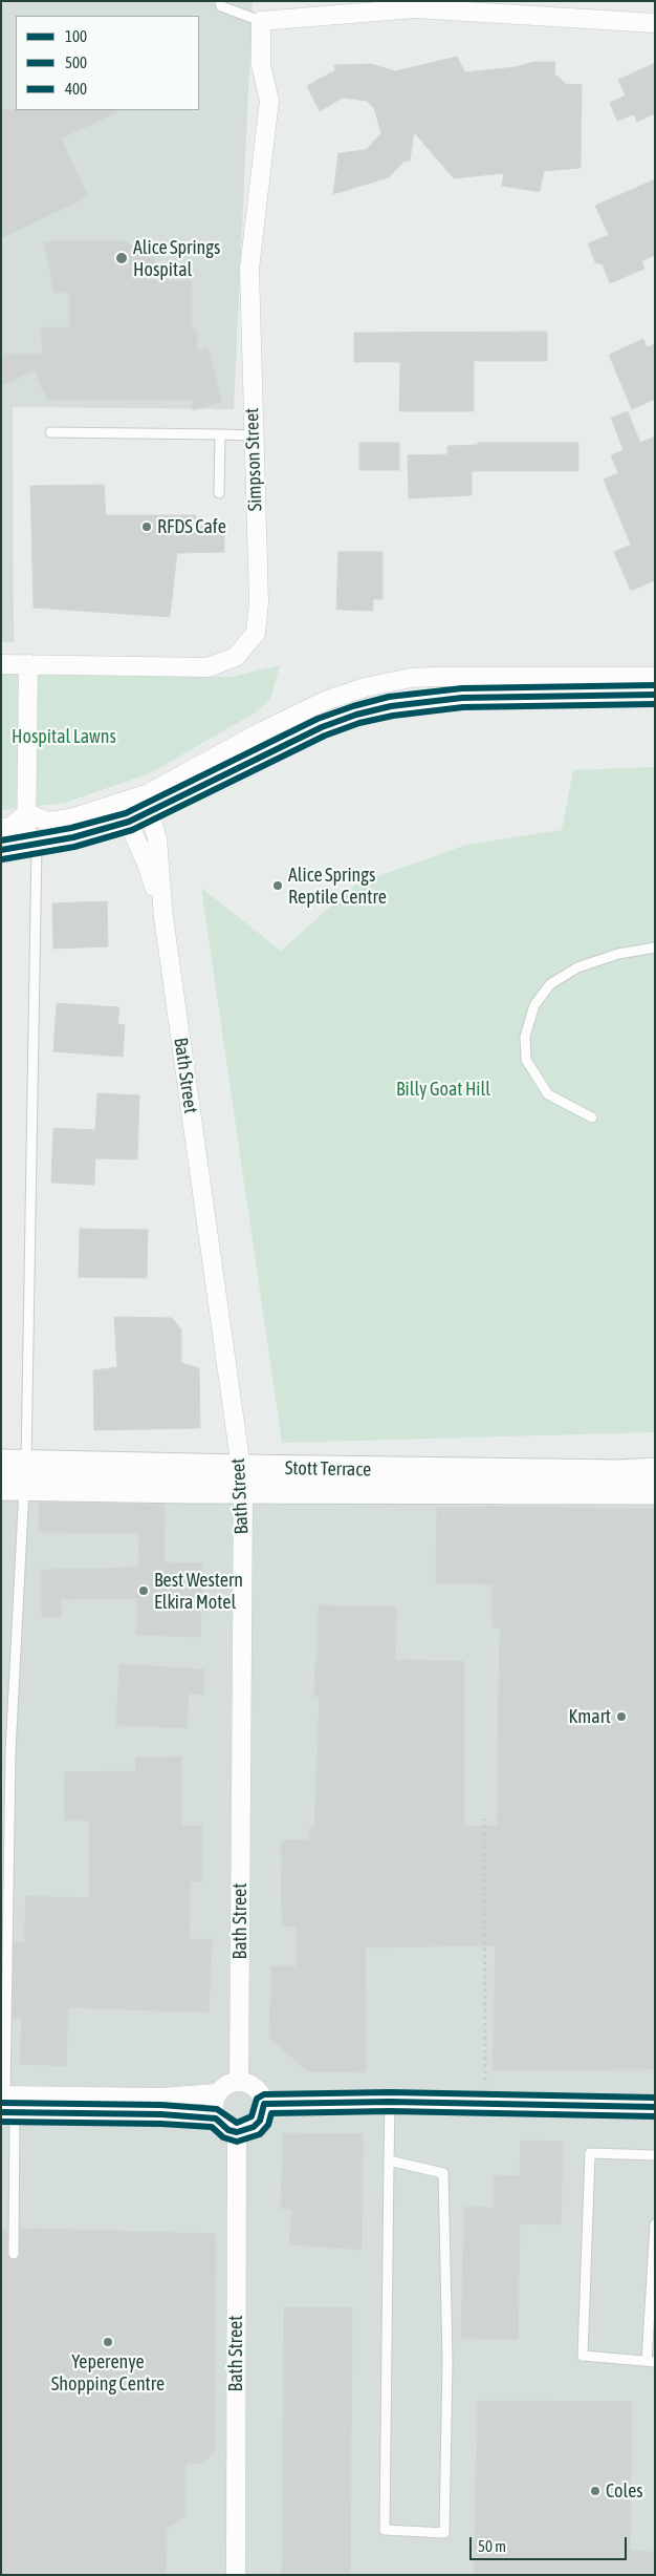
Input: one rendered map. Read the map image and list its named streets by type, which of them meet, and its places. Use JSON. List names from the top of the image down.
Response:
{
  "streets": {
    "main road": ["Stott Terrace"],
    "street": ["Simpson Street", "Bath Street"]
  },
  "crossings": [
    ["Bath Street", "Stott Terrace"]
  ],
  "parks": ["Hospital Lawns", "Billy Goat Hill"],
  "places": [
    "Alice Springs Hospital",
    "RFDS Cafe",
    "Alice Springs Reptile Centre",
    "Best Western Elkira Motel",
    "Kmart",
    "Yeperenye Shopping Centre",
    "Coles"
  ],
  "lines": ["transit line 400", "transit line 100", "transit line 500"],
  "legend": ["100", "500", "400"],
  "scale_bar": "50 m"
}
